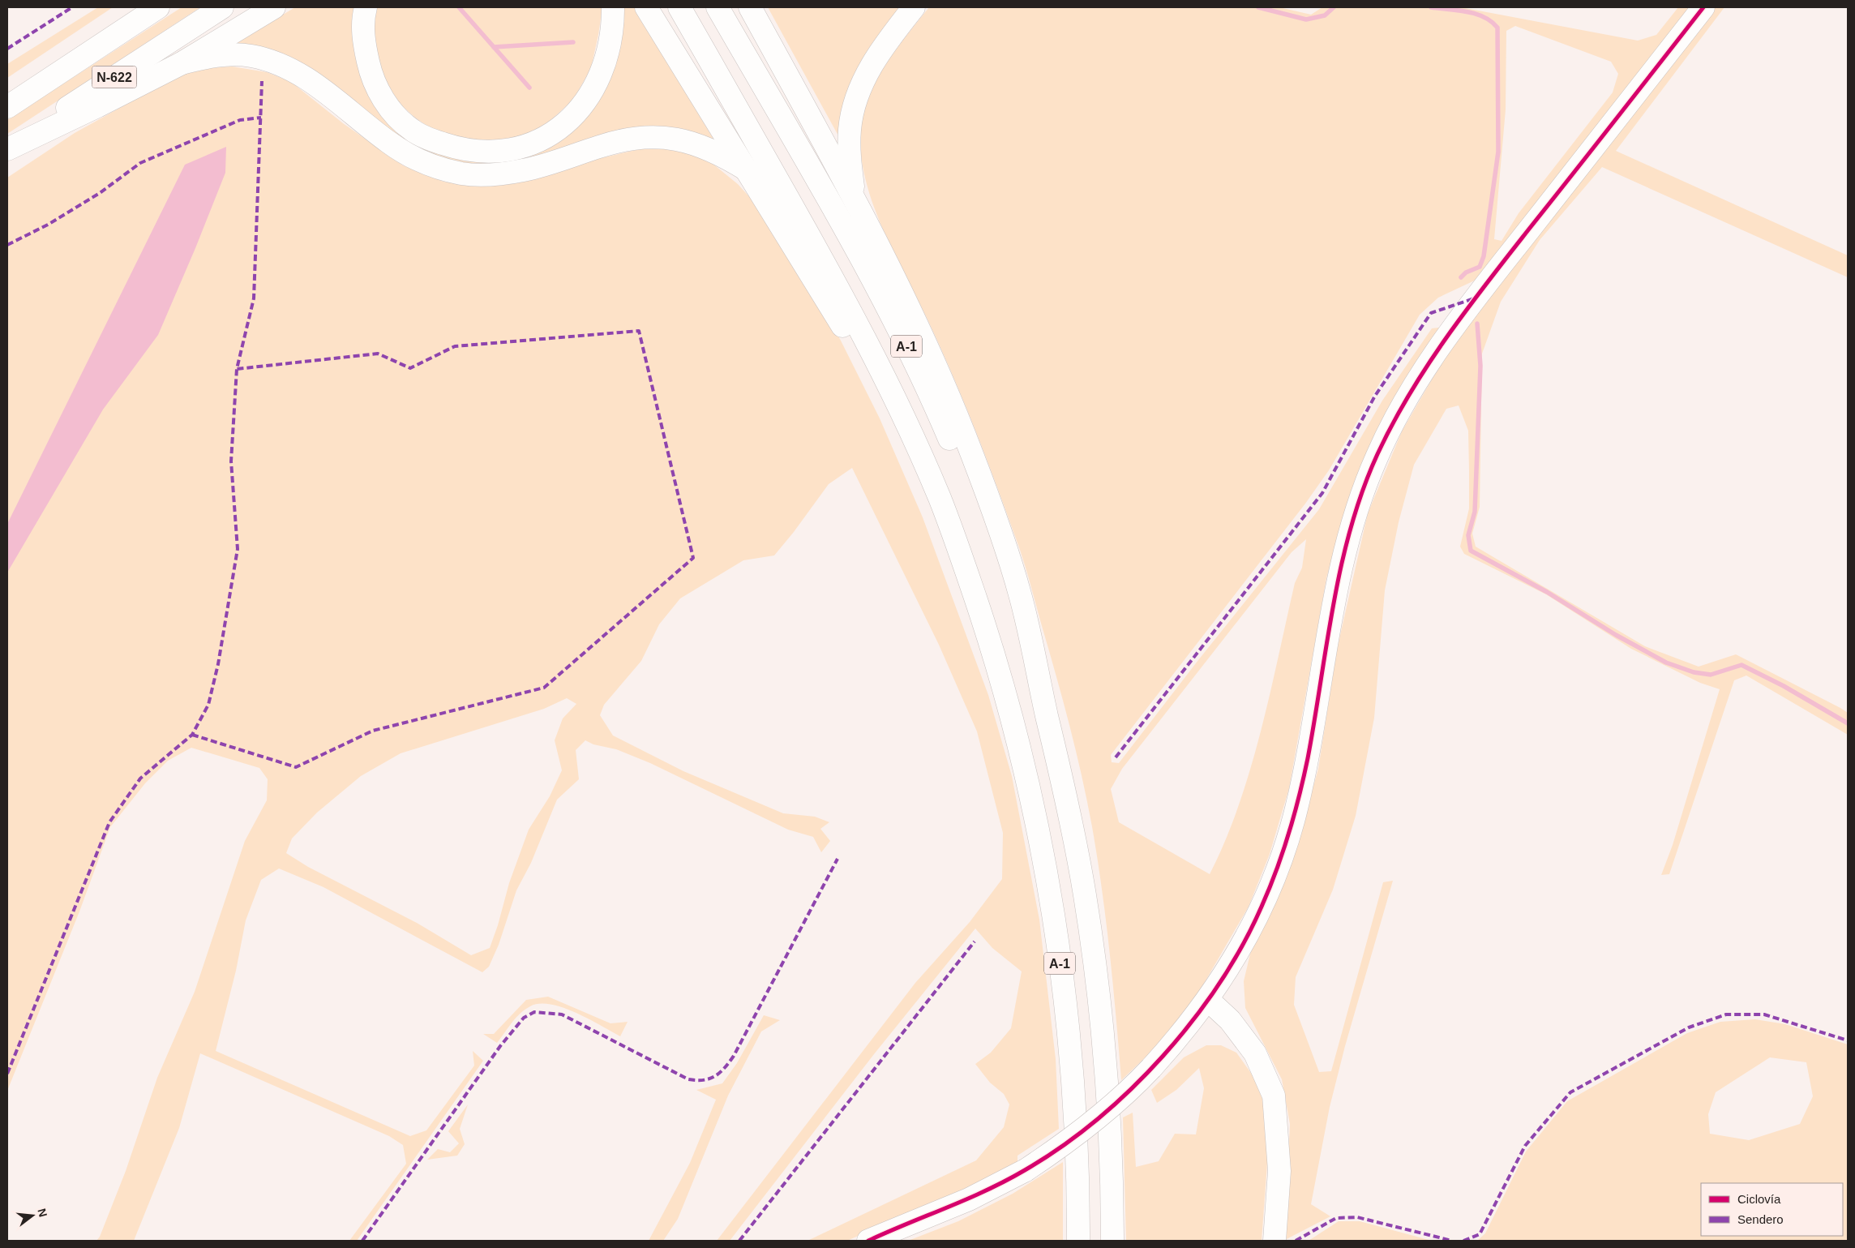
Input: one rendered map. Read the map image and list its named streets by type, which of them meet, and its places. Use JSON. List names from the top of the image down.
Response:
{
  "streets": {
    "main road": ["N-622", "A-1"]
  },
  "legend": ["Ciclovía", "Sendero"],
  "north": "right"
}
